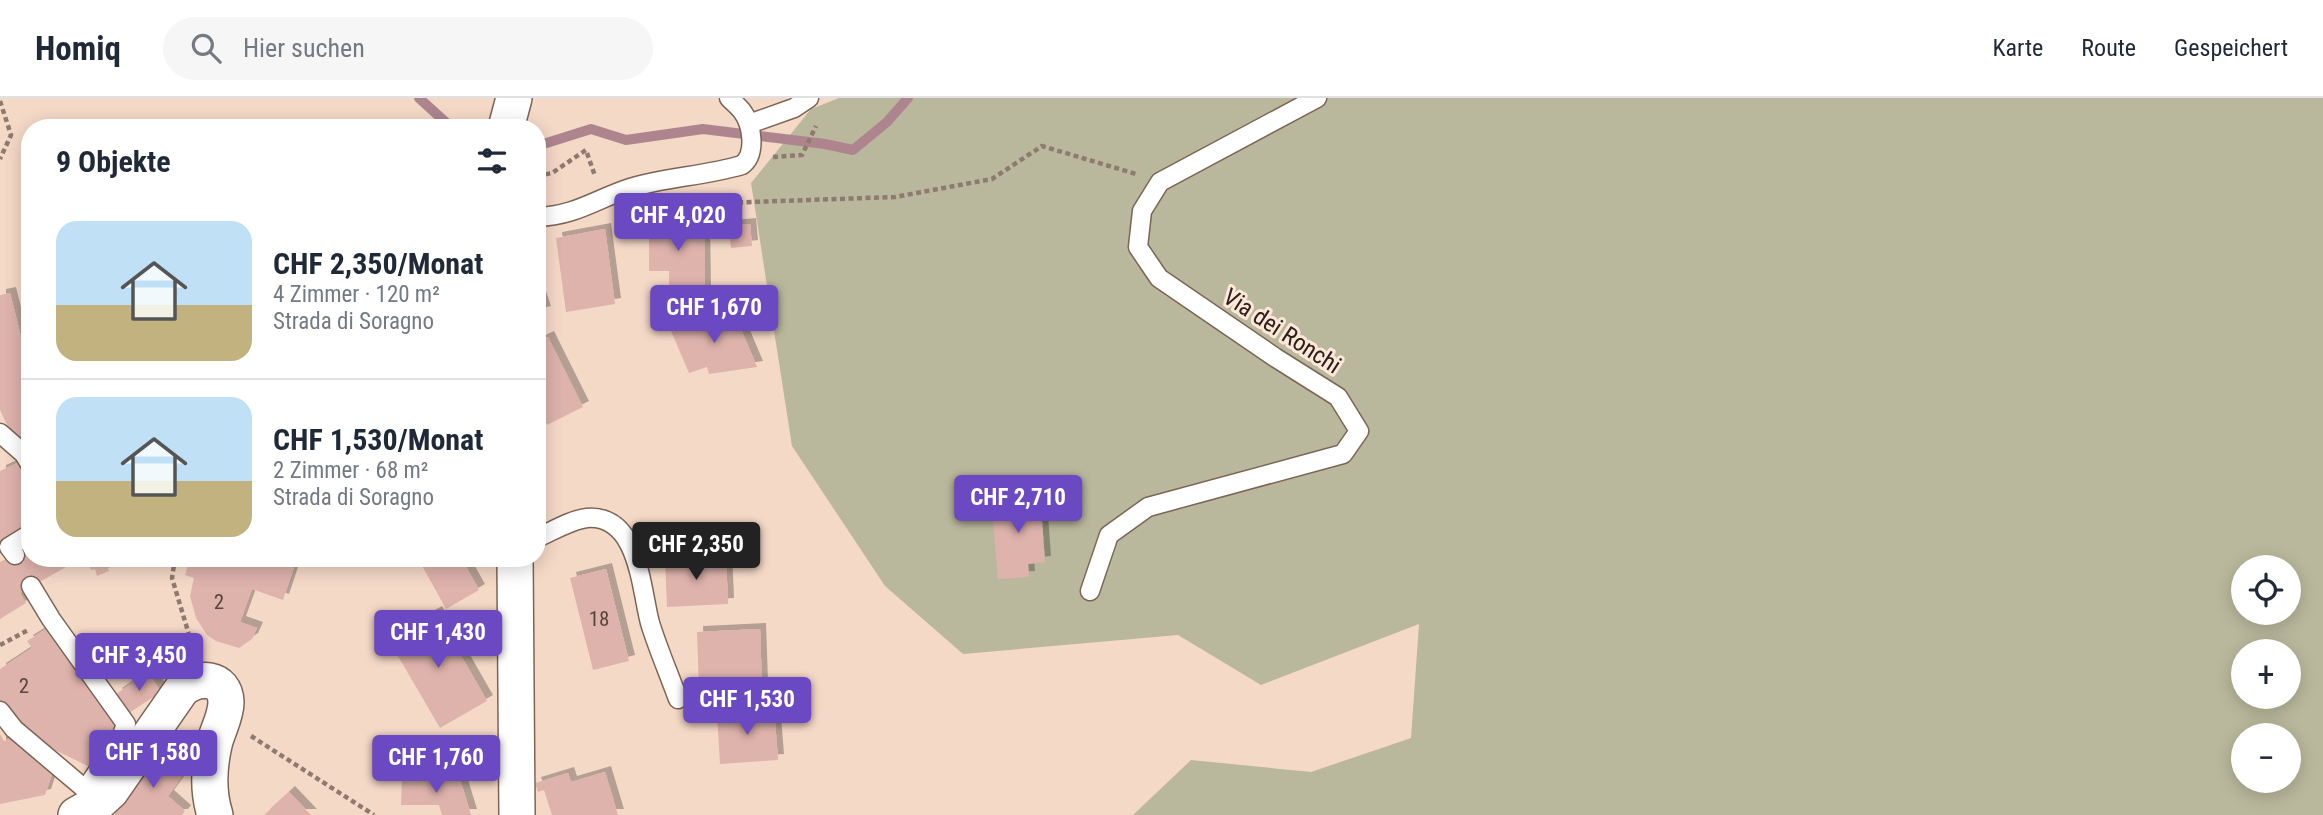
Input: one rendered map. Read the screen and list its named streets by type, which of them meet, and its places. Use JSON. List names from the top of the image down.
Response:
{
  "streets": {
    "lane": ["Via dei Ronchi"]
  },
  "house_numbers": ["2", "18", "2"],
  "page": {
    "header": "Homiq",
    "search": "Hier suchen",
    "nav": ["Karte", "Route", "Gespeichert"],
    "heading": "9 Objekte",
    "price": [
      "CHF 4,020",
      "CHF 1,670",
      "CHF 2,710",
      "CHF 2,350",
      "CHF 1,430",
      "CHF 3,450",
      "CHF 1,530",
      "CHF 1,580",
      "CHF 1,760"
    ],
    "list": [
      {
        "name": "CHF 2,350/Monat",
        "note": "4 Zimmer · 120 m² · Strada di Soragno"
      },
      {
        "name": "CHF 1,530/Monat",
        "note": "2 Zimmer · 68 m² · Strada di Soragno"
      }
    ],
    "map_buttons": ["+", "−"]
  }
}
